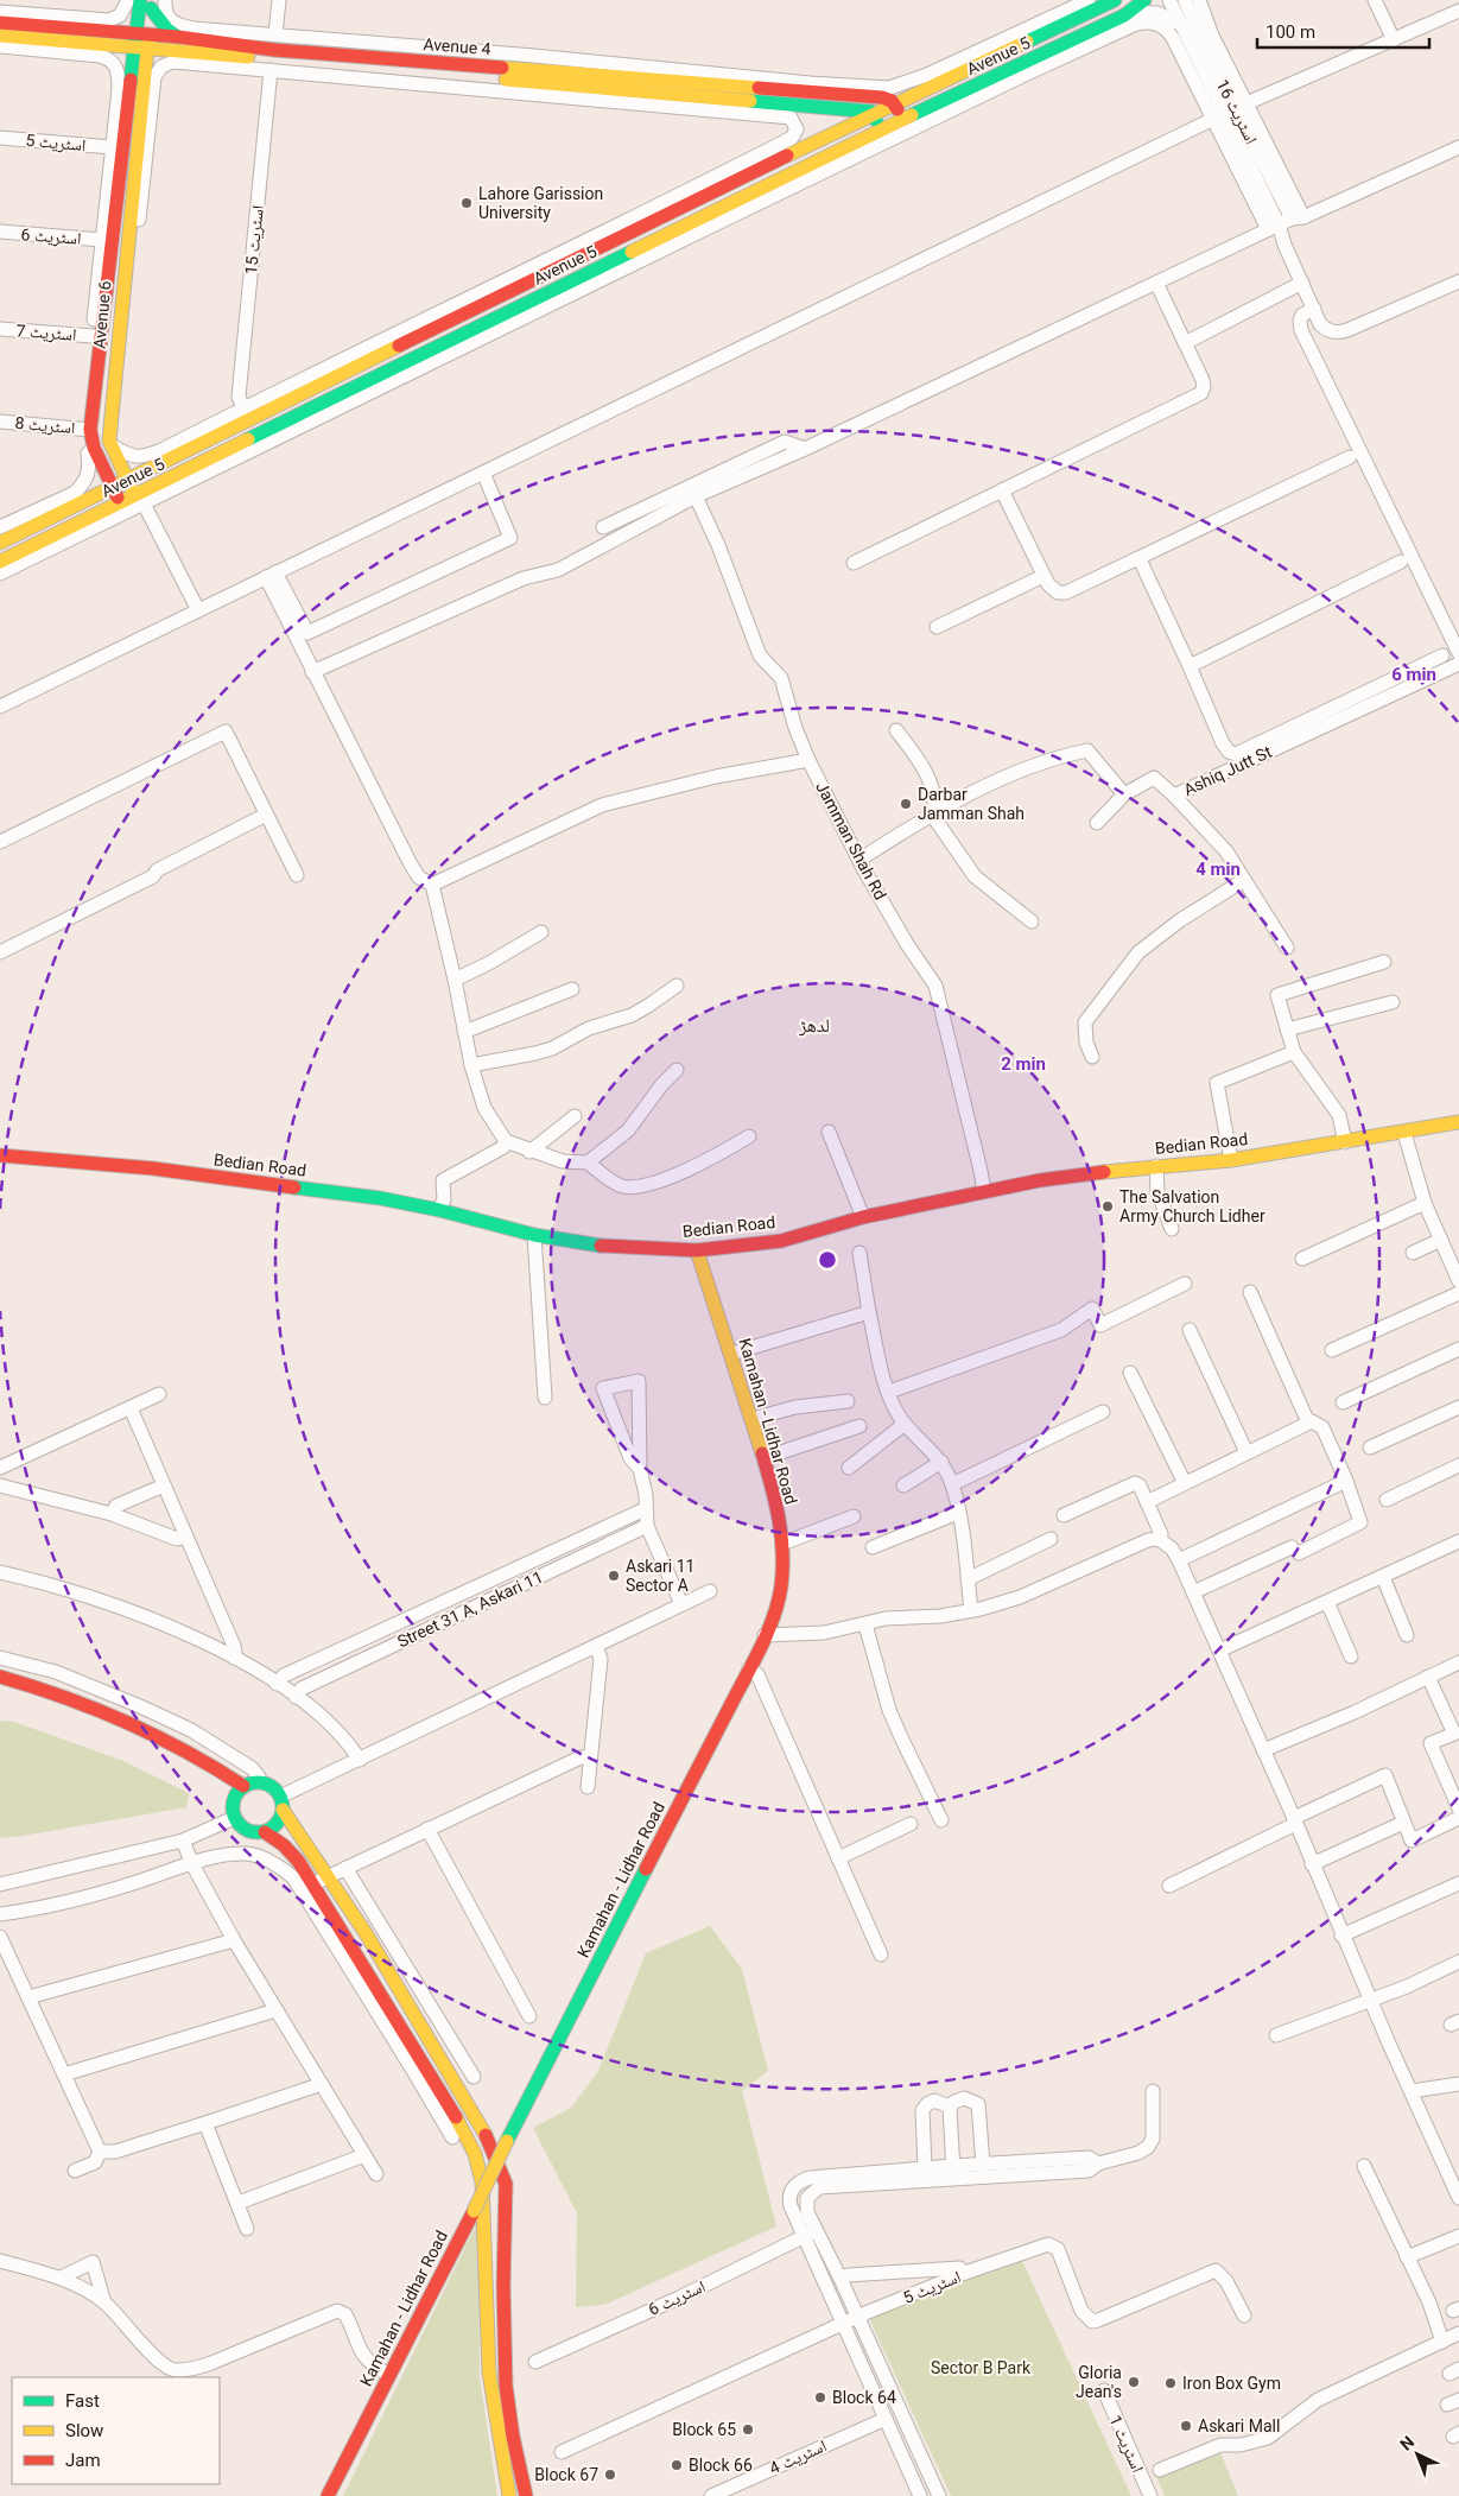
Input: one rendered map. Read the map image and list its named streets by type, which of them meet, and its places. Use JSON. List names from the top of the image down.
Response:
{
  "streets": {
    "main road": [
      "Avenue 4",
      "Avenue 5",
      "Avenue 6",
      "Bedian Road",
      "Kamahan - Lidhar Road"
    ],
    "street": [
      "اسٹریٹ 16",
      "اسٹریٹ 5",
      "اسٹریٹ 6",
      "اسٹریٹ 15",
      "اسٹریٹ 7",
      "اسٹریٹ 8",
      "Ashiq Jutt St",
      "Jamman Shah Rd",
      "Street 31 A, Askari 11",
      "اسٹریٹ 1",
      "اسٹریٹ 4"
    ]
  },
  "crossings": [
    ["Avenue 4", "Avenue 5"],
    ["Avenue 4", "Avenue 6"],
    ["Avenue 5", "Avenue 6"],
    ["Avenue 6", "اسٹریٹ 8"],
    ["Jamman Shah Rd", "Bedian Road"],
    ["Bedian Road", "Kamahan - Lidhar Road"]
  ],
  "districts": ["لدھڑ"],
  "parks": ["Sector B Park"],
  "places": [
    "Lahore Garission University",
    "Darbar Jamman Shah",
    "The Salvation Army Church Lidher",
    "Askari 11 Sector A",
    "Gloria Jean's",
    "Iron Box Gym",
    "Block 64",
    "Askari Mall",
    "Block 65",
    "Block 66",
    "Block 67"
  ],
  "legend": ["Fast", "Slow", "Jam"],
  "scale_bar": "100 m",
  "north": "top left",
  "rings": ["6 min", "4 min", "2 min"]
}
